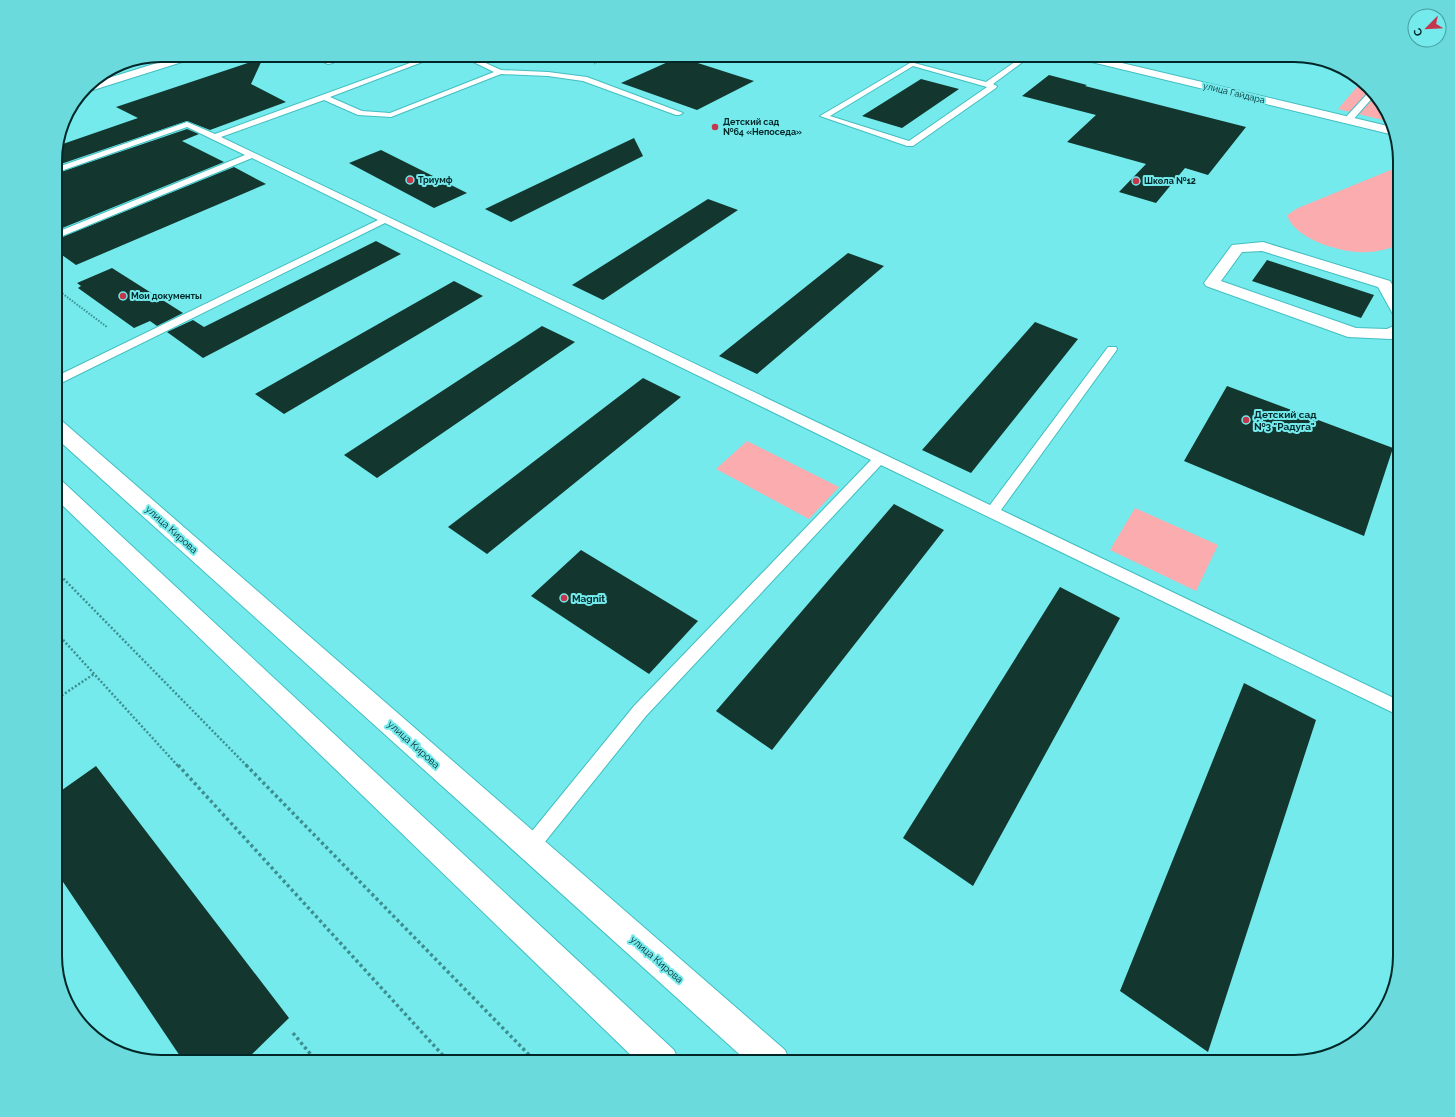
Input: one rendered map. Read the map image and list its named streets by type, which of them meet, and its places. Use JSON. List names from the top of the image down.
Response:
{
  "streets": {
    "main road": ["улица Гайдара", "улица Кирова"]
  },
  "places": [
    "Детский сад №64 «Непоседа»",
    "Триумф",
    "Школа №12",
    "Мои документы",
    "Детский сад №3 \"Радуга\"",
    "Magnit"
  ],
  "north": "bottom left"
}
